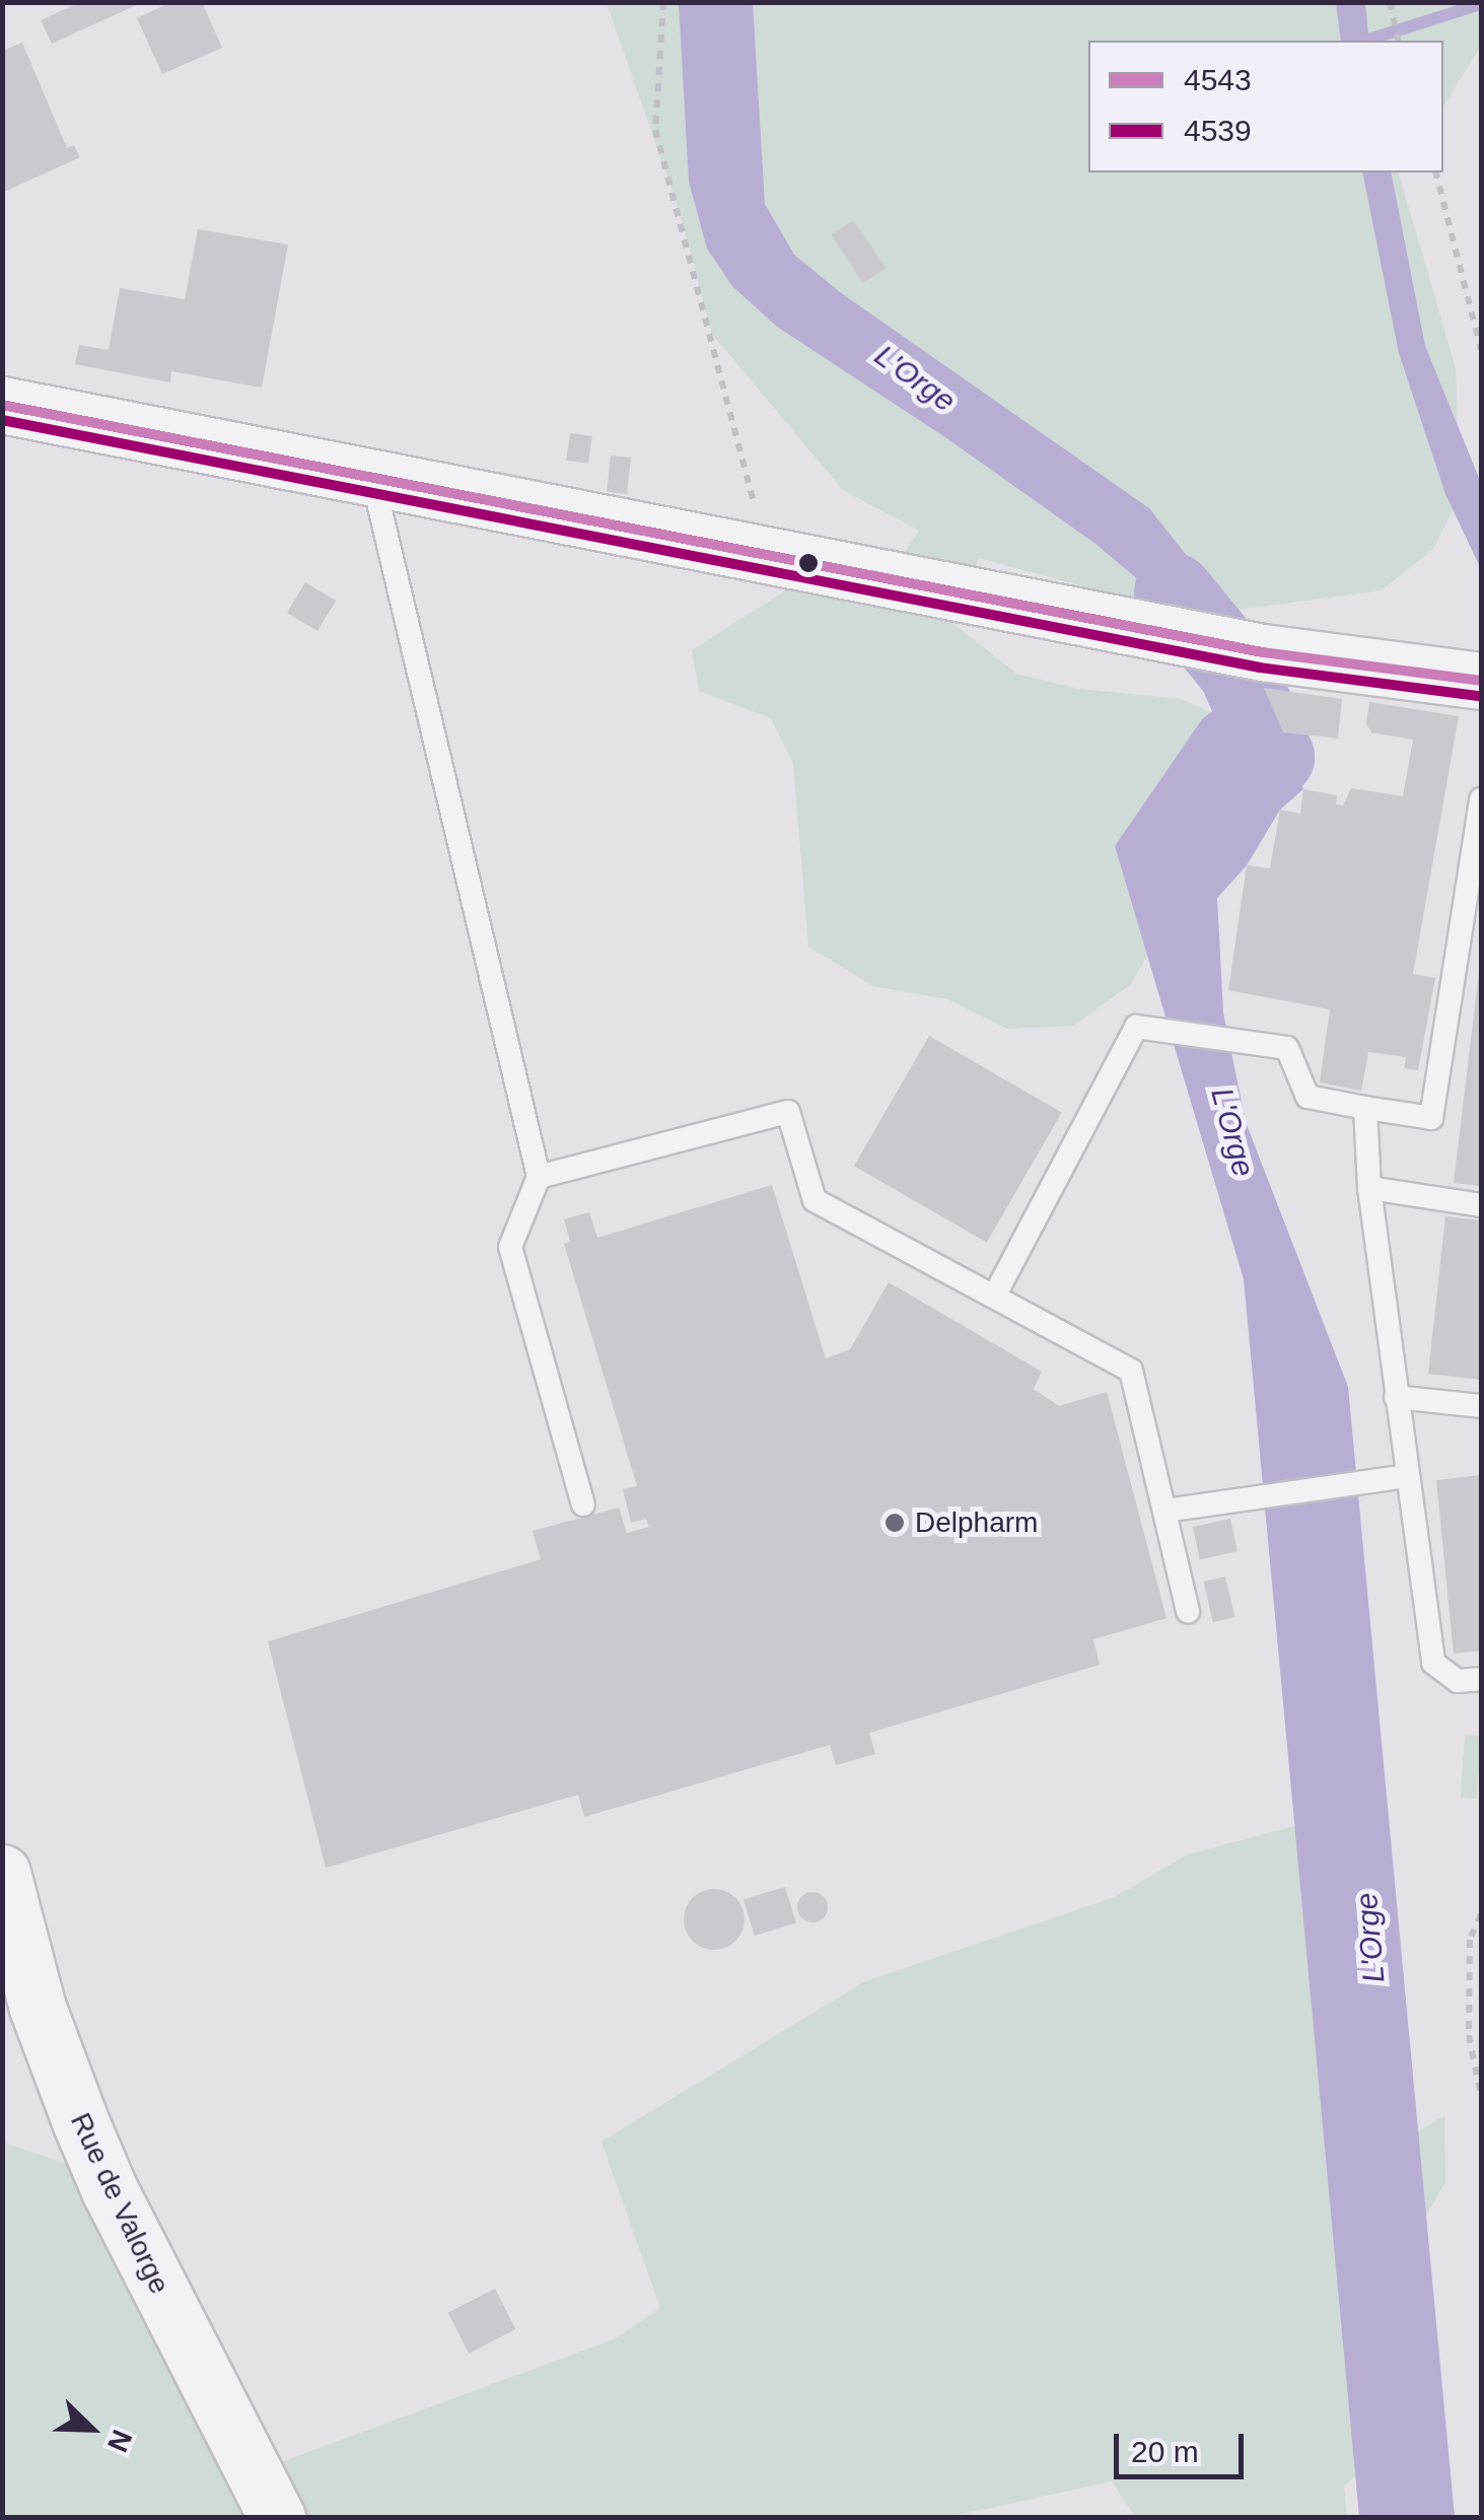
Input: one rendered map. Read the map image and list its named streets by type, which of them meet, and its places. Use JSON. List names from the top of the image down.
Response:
{
  "streets": {
    "street": ["Rue de Valorge"]
  },
  "water": ["L'Orge"],
  "places": ["Delpharm"],
  "lines": ["transit line 4543", "transit line 4539"],
  "legend": ["4543", "4539"],
  "scale_bar": "20 m",
  "north": "bottom right"
}
